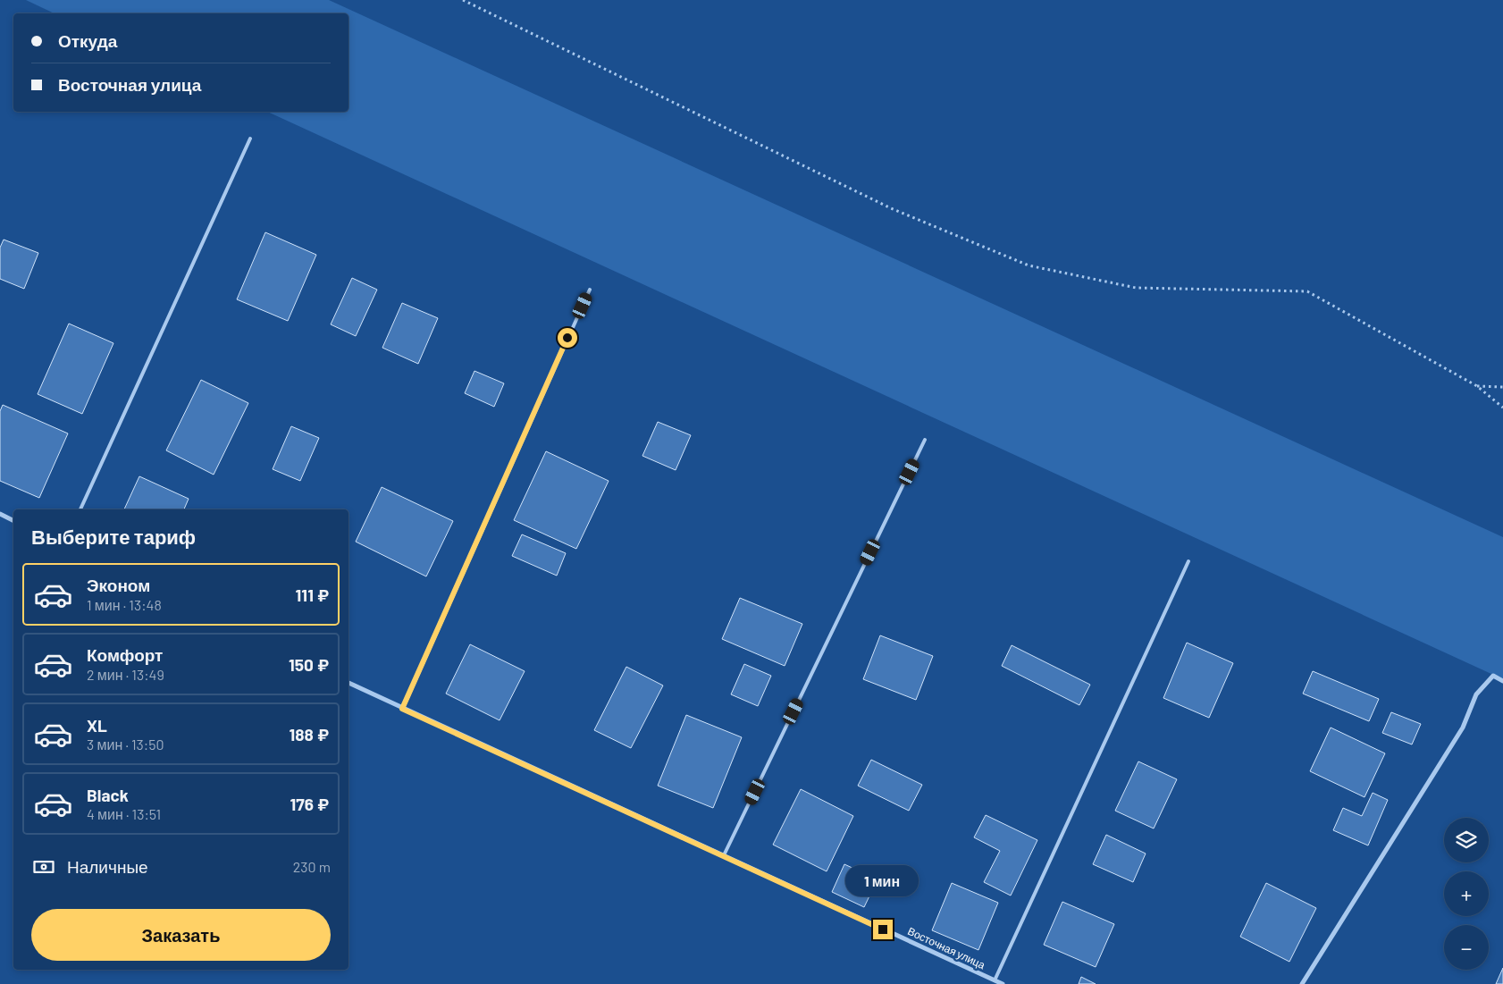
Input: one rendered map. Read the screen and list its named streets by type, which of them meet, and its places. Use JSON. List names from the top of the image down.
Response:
{
  "streets": {
    "street": ["Восточная улица"]
  },
  "page": {
    "banner": ["Откуда", "Восточная улица"],
    "heading": "Выберите тариф",
    "list": [
      {
        "name": "Эконом",
        "note": "1 мин · 13:48",
        "value": "111 ₽"
      },
      {
        "name": "Комфорт",
        "note": "2 мин · 13:49",
        "value": "150 ₽"
      },
      {
        "name": "XL",
        "note": "3 мин · 13:50",
        "value": "188 ₽"
      },
      {
        "name": "Black",
        "note": "4 мин · 13:51",
        "value": "176 ₽"
      }
    ],
    "map_buttons": ["+", "−"],
    "pay": ["Наличные", "230 m"],
    "bubble": "1 мин",
    "buttons": "Заказать"
  }
}
